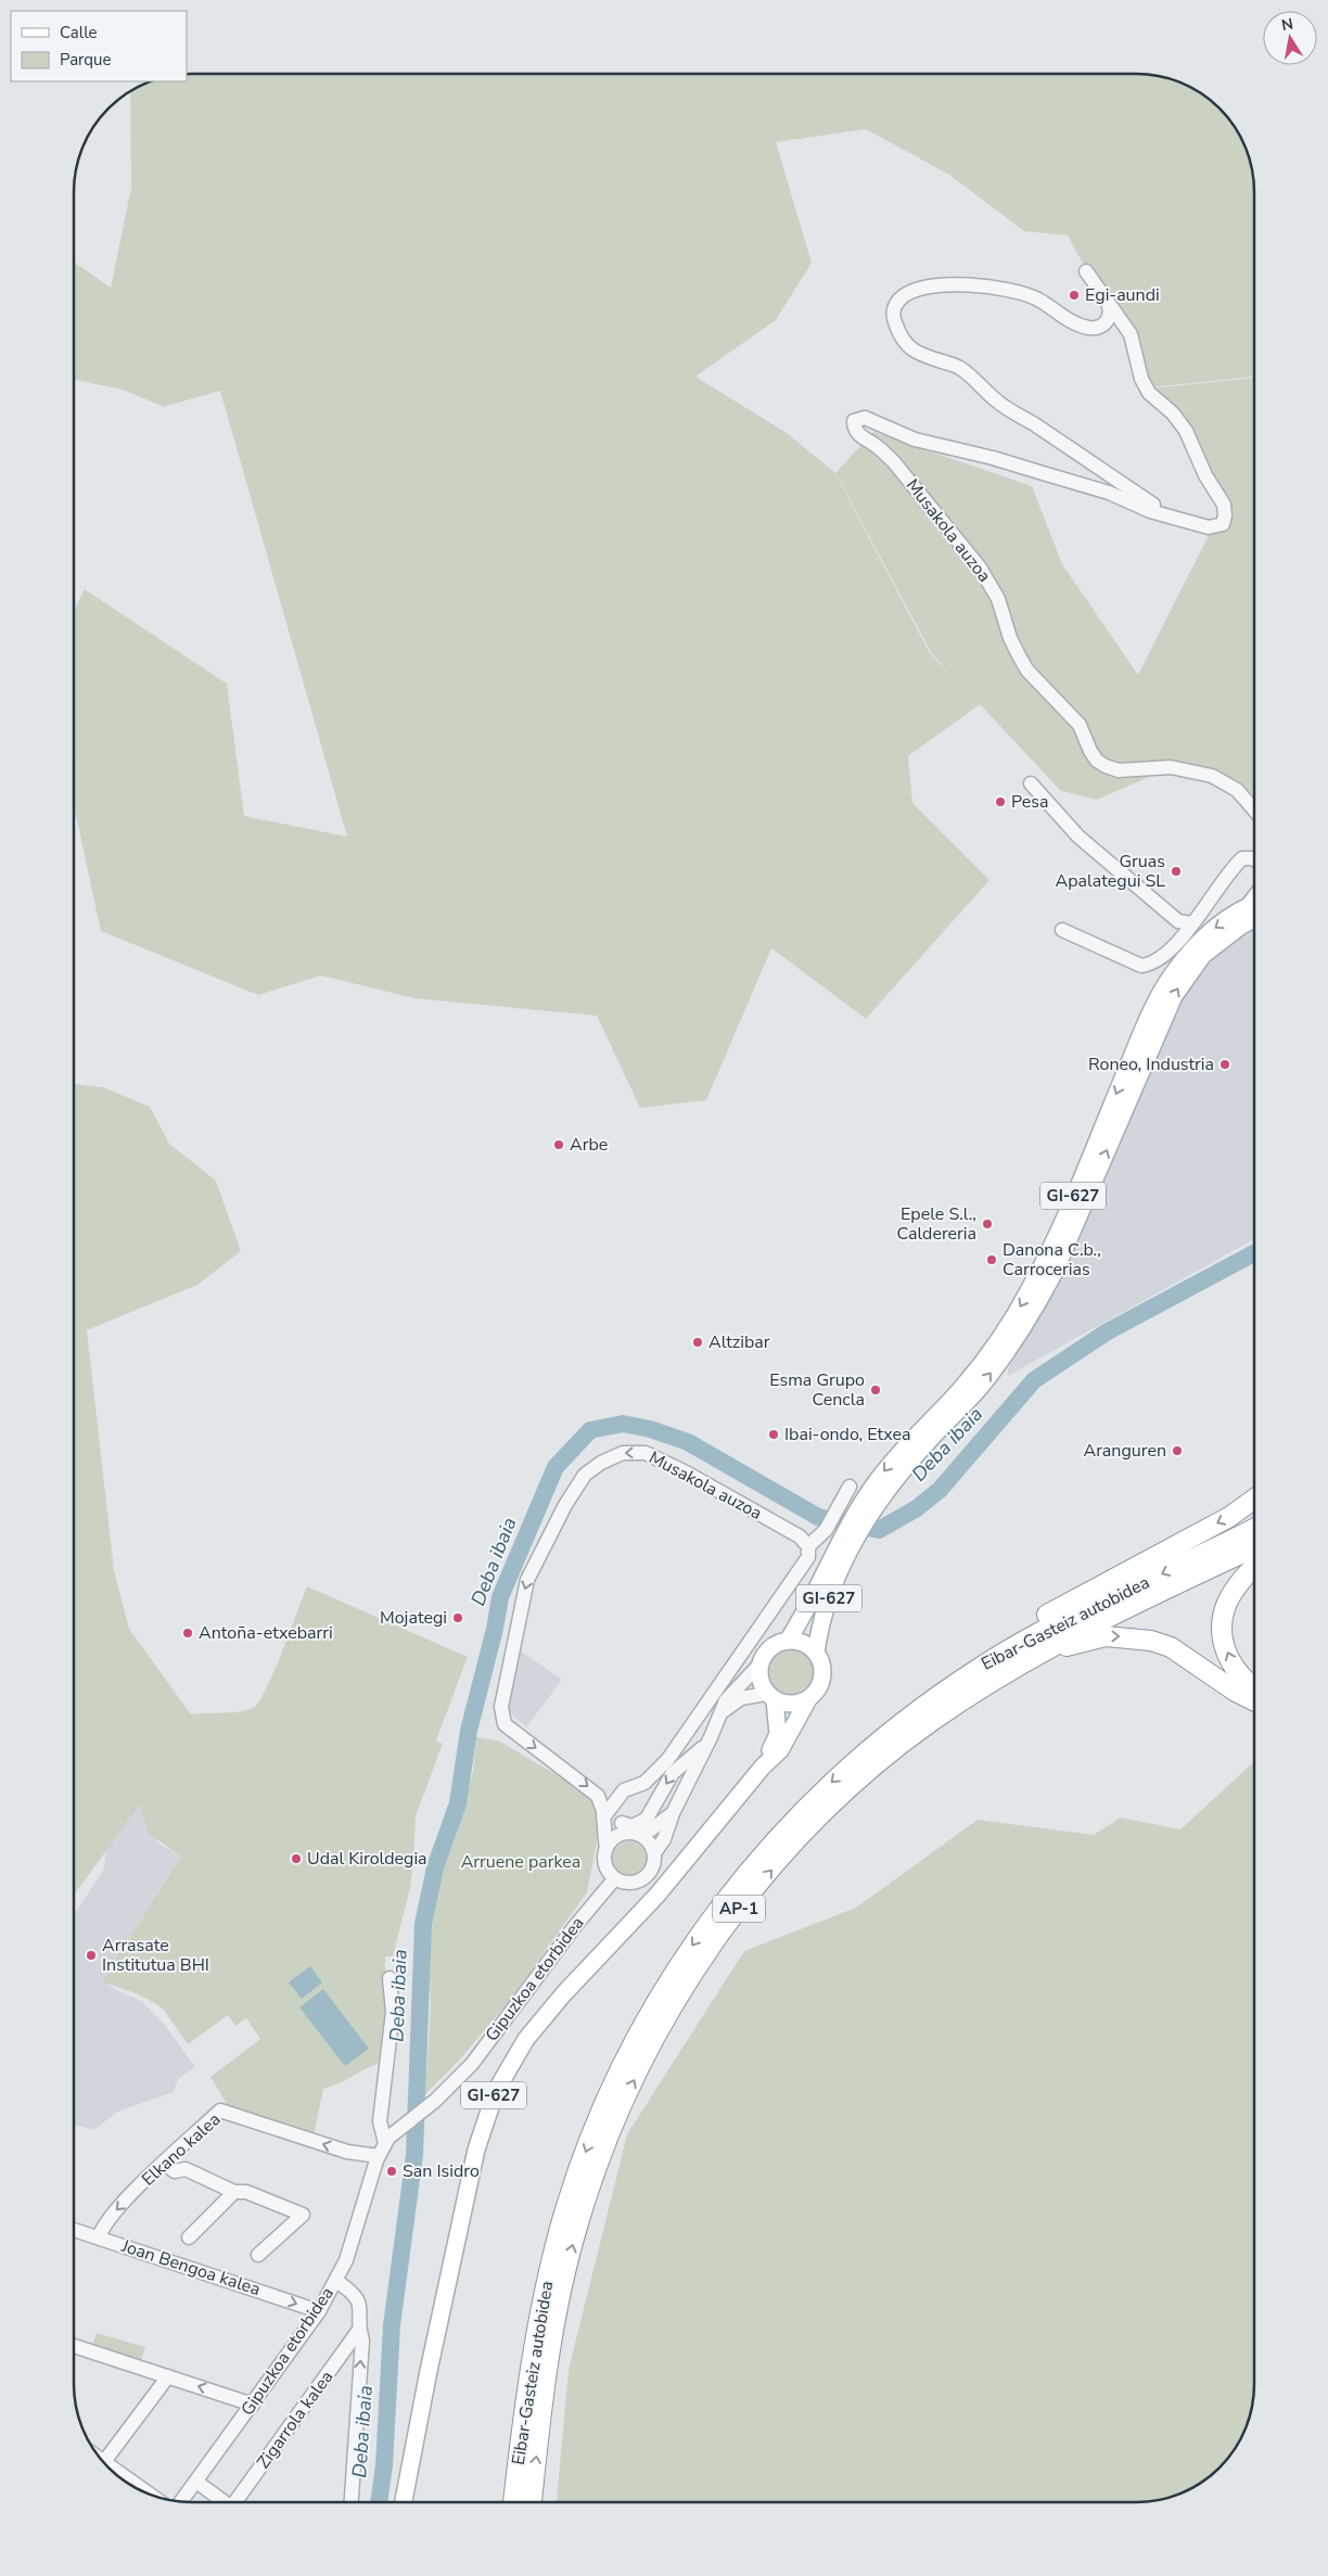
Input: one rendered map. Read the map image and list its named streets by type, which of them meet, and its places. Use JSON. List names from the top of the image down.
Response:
{
  "streets": {
    "highway": ["Eibar-Gasteiz autobidea", "AP-1"],
    "main road": ["GI-627"],
    "street": [
      "Musakola auzoa",
      "Gipuzkoa etorbidea",
      "Elkano kalea",
      "Joan Bengoa kalea",
      "Zigarrola kalea"
    ]
  },
  "crossings": [
    ["Musakola auzoa", "Gipuzkoa etorbidea"],
    ["Gipuzkoa etorbidea", "Elkano kalea"],
    ["Gipuzkoa etorbidea", "Joan Bengoa kalea"],
    ["Gipuzkoa etorbidea", "Zigarrola kalea"],
    ["Elkano kalea", "Joan Bengoa kalea"]
  ],
  "one_way": ["Elkano kalea", "Zigarrola kalea"],
  "water": ["Deba ibaia"],
  "parks": ["Arruene parkea"],
  "places": [
    "Egi-aundi",
    "Pesa",
    "Gruas Apalategui SL",
    "Roneo, Industria",
    "Arbe",
    "Epele S.l., Caldereria",
    "Danona C.b., Carrocerias",
    "Altzibar",
    "Esma Grupo Cencla",
    "Ibai-ondo, Etxea",
    "Aranguren",
    "Mojategi",
    "Antoña-etxebarri",
    "Udal Kiroldegia",
    "Arrasate Institutua BHI",
    "San Isidro"
  ],
  "legend": ["Calle", "Parque"],
  "north": "top"
}
